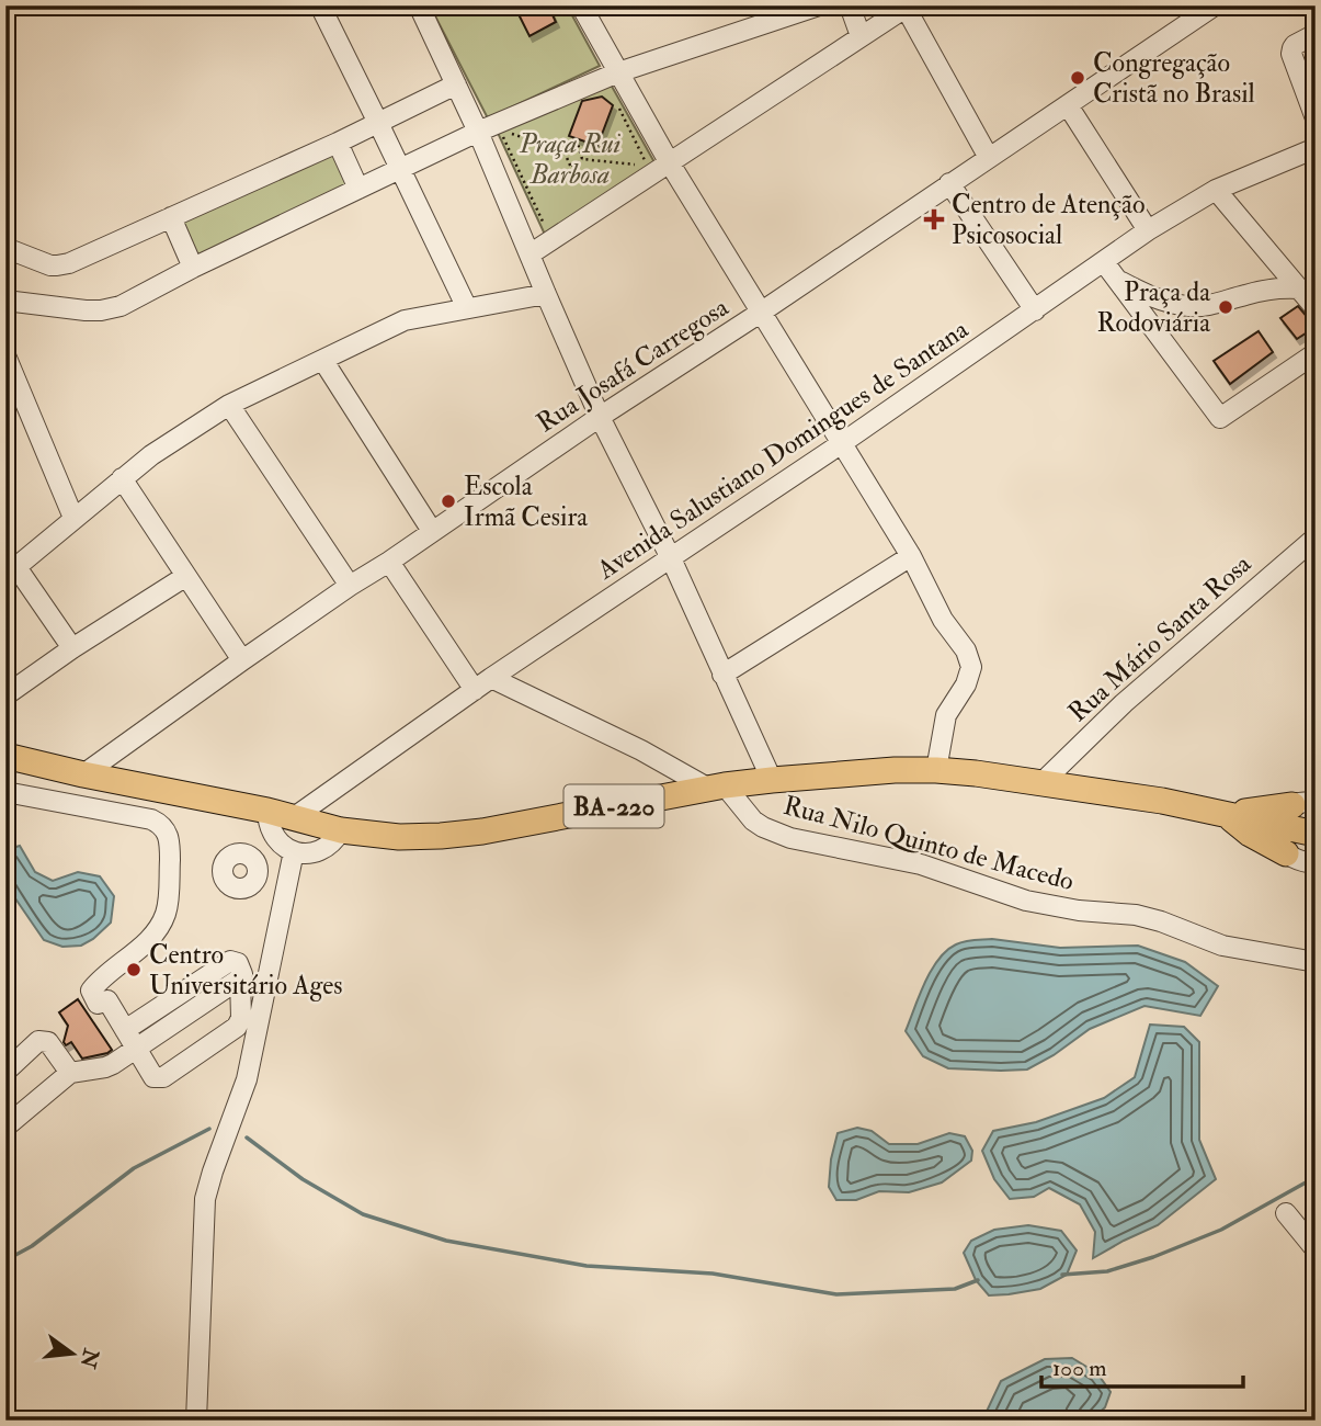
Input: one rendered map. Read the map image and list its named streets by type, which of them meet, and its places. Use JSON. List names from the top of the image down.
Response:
{
  "streets": {
    "main road": ["BA-220"],
    "street": [
      "Rua Josafá Carregosa",
      "Avenida Salustiano Domingues de Santana",
      "Rua Mário Santa Rosa",
      "Rua Nilo Quinto de Macedo"
    ]
  },
  "crossings": [
    ["Rua Josafá Carregosa", "BA-220"],
    ["Avenida Salustiano Domingues de Santana", "BA-220"],
    ["Rua Mário Santa Rosa", "BA-220"],
    ["BA-220", "Rua Nilo Quinto de Macedo"]
  ],
  "parks": ["Praça Rui Barbosa"],
  "places": {
    "other": [
      "Congregação Cristã no Brasil",
      "Praça da Rodoviária",
      "Escola Irmã Cesira",
      "Centro Universitário Ages"
    ],
    "health": ["Centro de Atenção Psicosocial"]
  },
  "scale_bar": "100 m",
  "north": "right"
}
